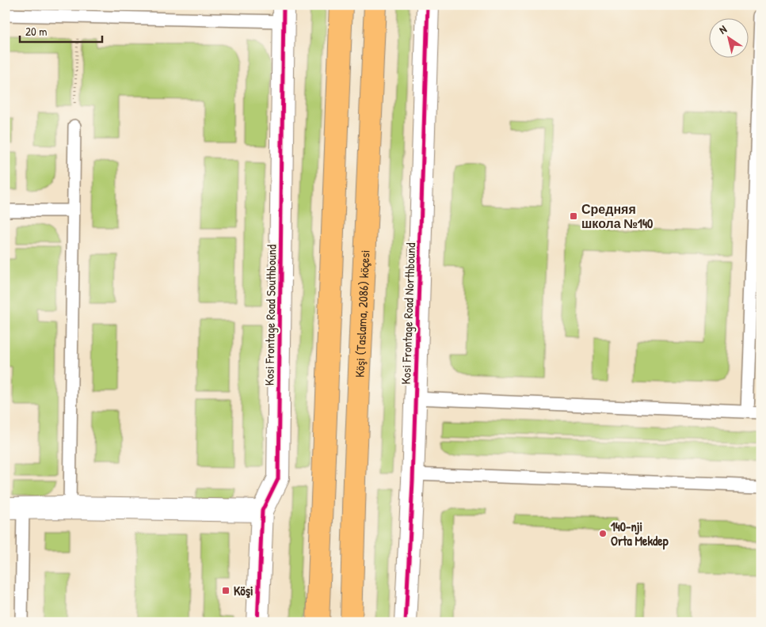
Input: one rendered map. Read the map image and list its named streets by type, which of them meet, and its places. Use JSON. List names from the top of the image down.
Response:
{
  "streets": {
    "main road": ["Köşi (Taslama, 2086) köçesi"],
    "street": ["Kosi Frontage Road Northbound", "Kosi Frontage Road Southbound"]
  },
  "places": {
    "transit": ["Средняя школа №140", "Köşi"],
    "other": ["140-nji Orta Mekdep"]
  },
  "scale_bar": "20 m",
  "north": "top left"
}
